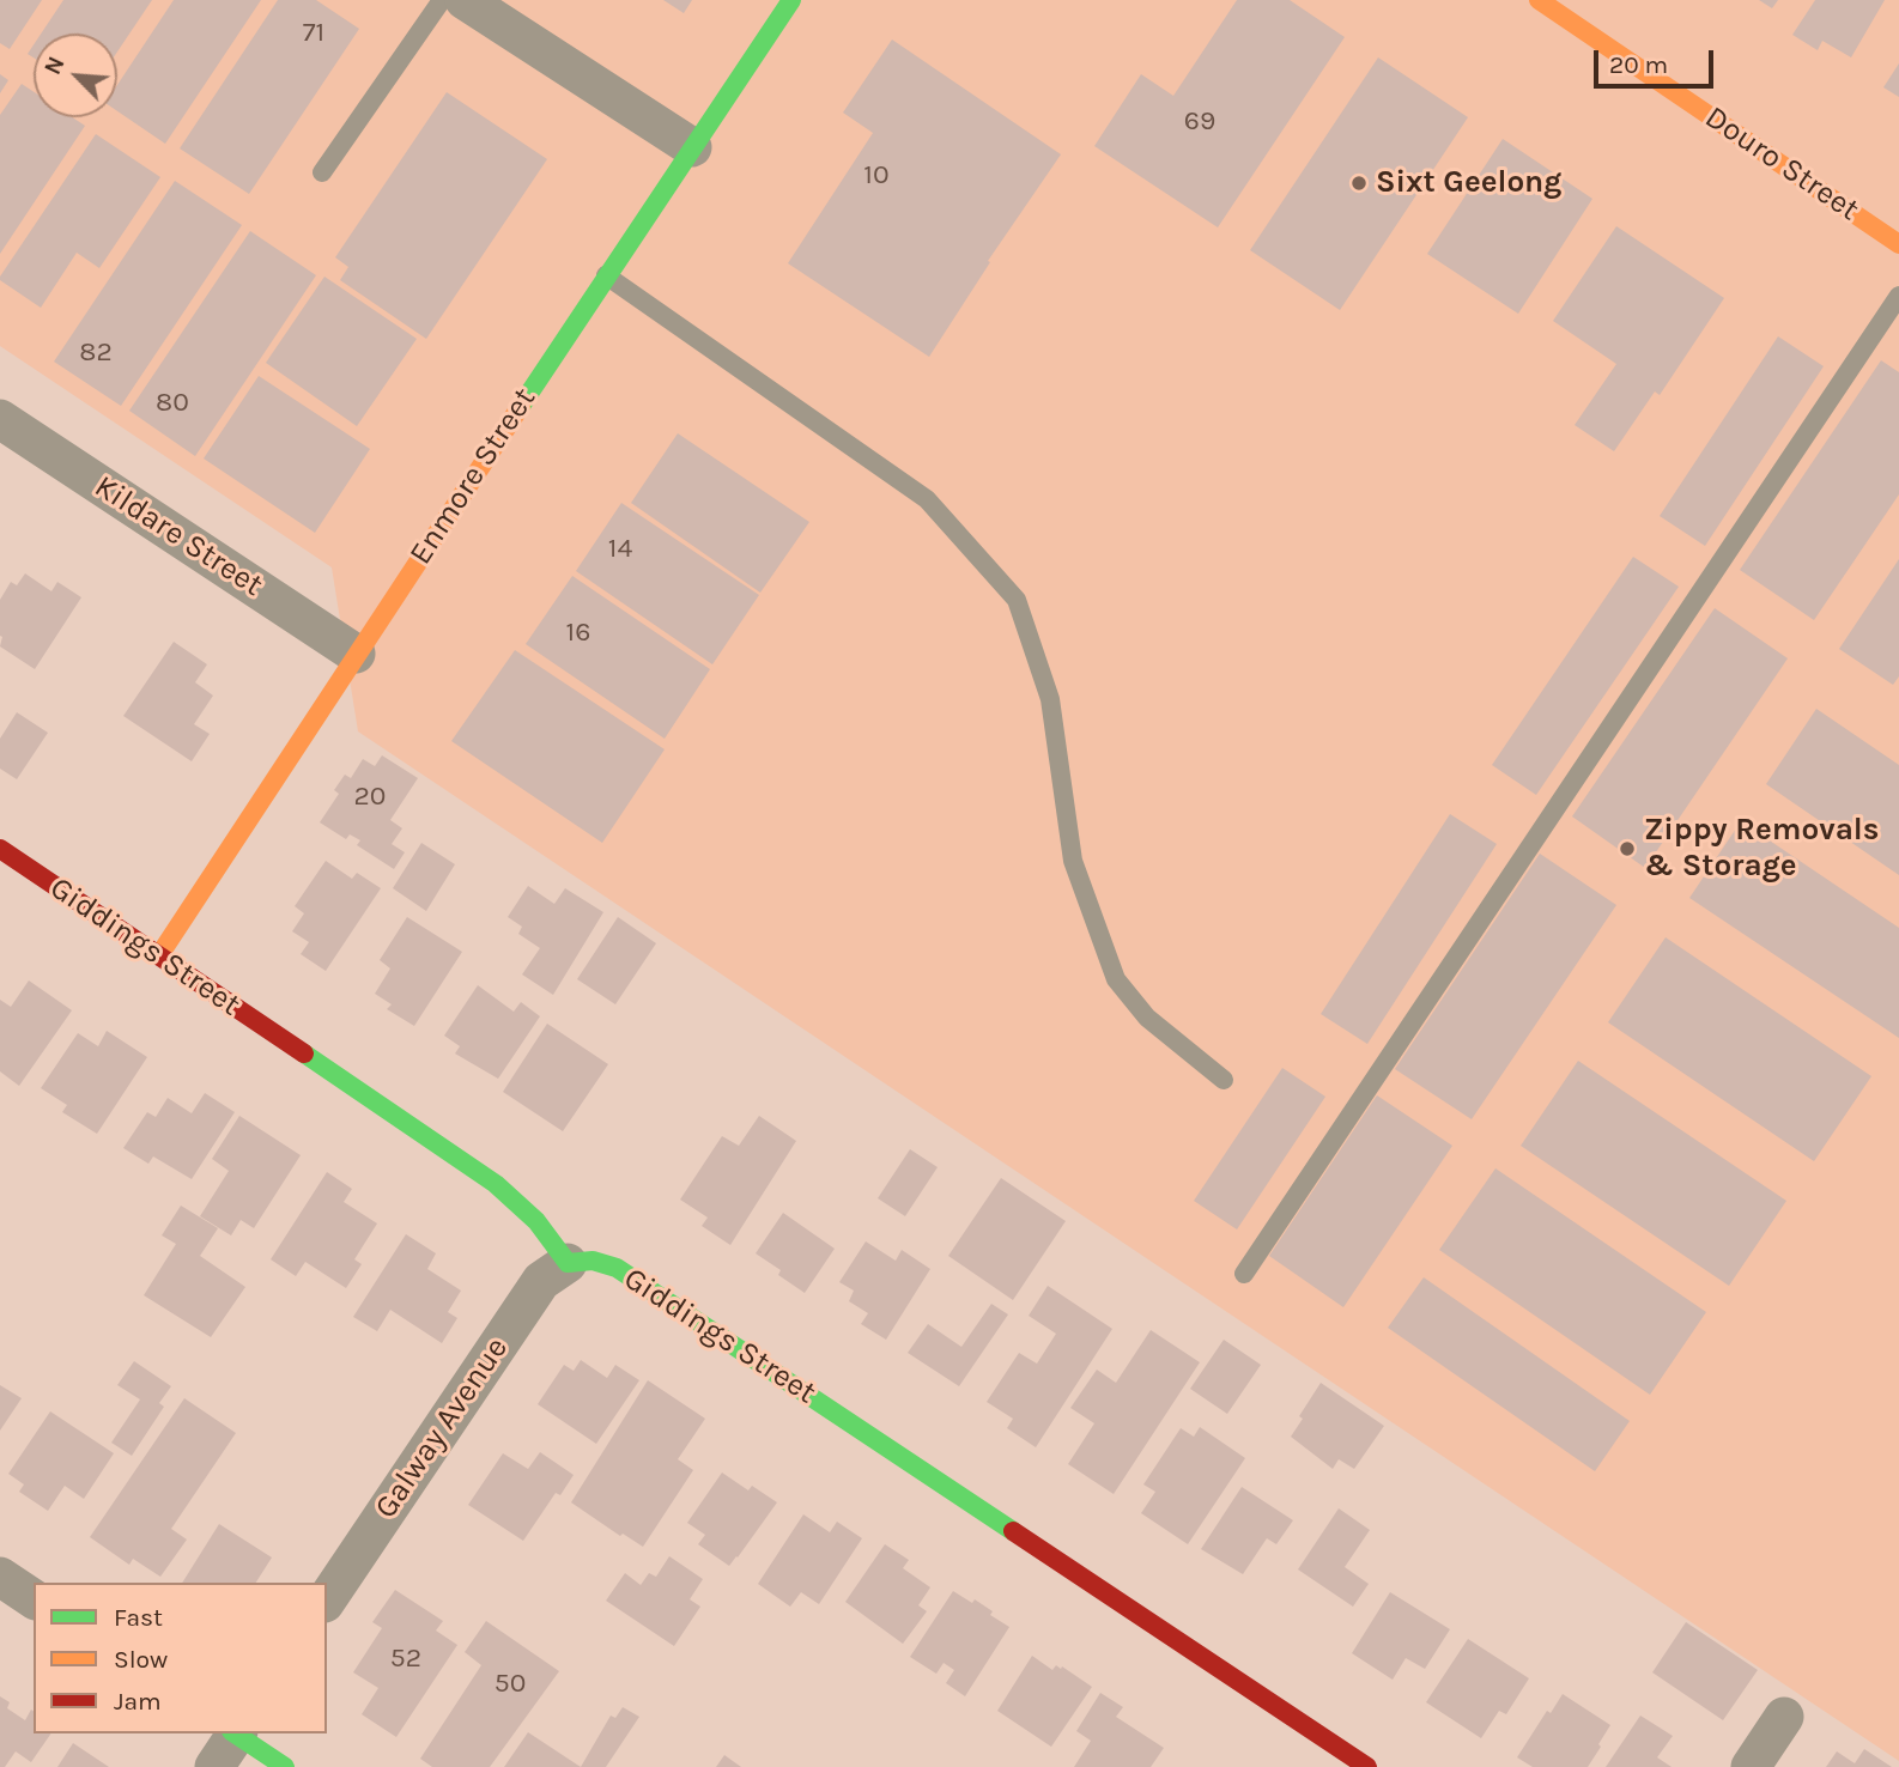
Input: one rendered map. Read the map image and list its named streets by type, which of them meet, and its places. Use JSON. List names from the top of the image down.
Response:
{
  "streets": {
    "street": [
      "Douro Street",
      "Enmore Street",
      "Kildare Street",
      "Giddings Street",
      "Galway Avenue"
    ]
  },
  "crossings": [
    ["Enmore Street", "Kildare Street"],
    ["Enmore Street", "Giddings Street"],
    ["Giddings Street", "Galway Avenue"]
  ],
  "places": ["Sixt Geelong", "Zippy Removals & Storage"],
  "house_numbers": [
    "71",
    "69",
    "10",
    "82",
    "80",
    "14",
    "16",
    "20",
    "52",
    "50"
  ],
  "legend": ["Fast", "Slow", "Jam"],
  "scale_bar": "20 m",
  "north": "top left"
}
